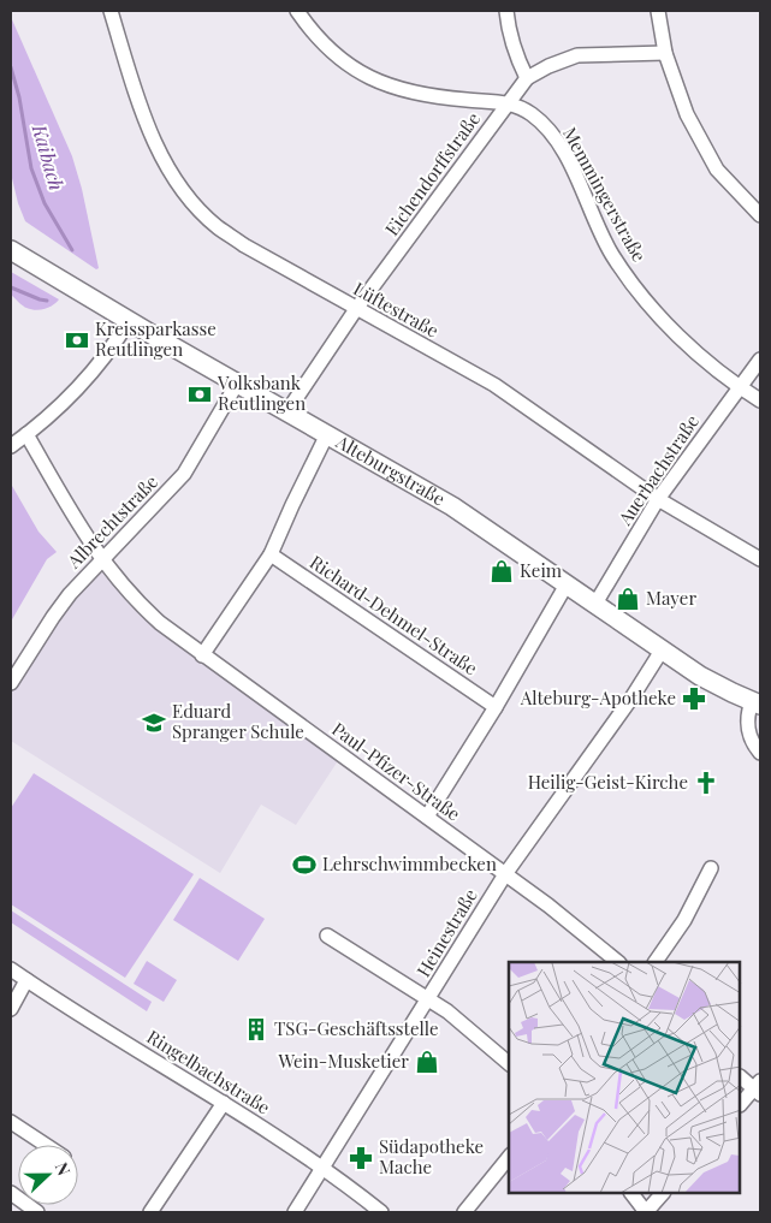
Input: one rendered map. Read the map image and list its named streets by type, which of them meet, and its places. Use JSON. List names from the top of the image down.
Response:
{
  "streets": {
    "main road": ["Alteburgstraße"],
    "street": [
      "Eichendorffstraße",
      "Memmingerstraße",
      "Lüftestraße",
      "Auerbachstraße",
      "Albrechtstraße",
      "Richard-Dehmel-Straße",
      "Paul-Pfizer-Straße",
      "Heinestraße",
      "Ringelbachstraße"
    ]
  },
  "crossings": [
    ["Eichendorffstraße", "Memmingerstraße"],
    ["Eichendorffstraße", "Lüftestraße"],
    ["Eichendorffstraße", "Alteburgstraße"],
    ["Memmingerstraße", "Auerbachstraße"],
    ["Lüftestraße", "Auerbachstraße"],
    ["Alteburgstraße", "Auerbachstraße"],
    ["Alteburgstraße", "Albrechtstraße"],
    ["Alteburgstraße", "Heinestraße"],
    ["Albrechtstraße", "Paul-Pfizer-Straße"],
    ["Paul-Pfizer-Straße", "Heinestraße"],
    ["Heinestraße", "Ringelbachstraße"]
  ],
  "water": ["Kaibach"],
  "places": {
    "bank": ["Kreissparkasse Reutlingen", "Volksbank Reutlingen"],
    "shop": ["Keim", "Mayer", "Wein-Musketier"],
    "pharmacy": ["Alteburg-Apotheke", "Südapotheke Mache"],
    "school or university": ["Eduard Spranger Schule"],
    "church": ["Heilig-Geist-Kirche"],
    "sports": ["Lehrschwimmbecken"],
    "building": ["TSG-Geschäftsstelle"]
  },
  "north": "right"
}
